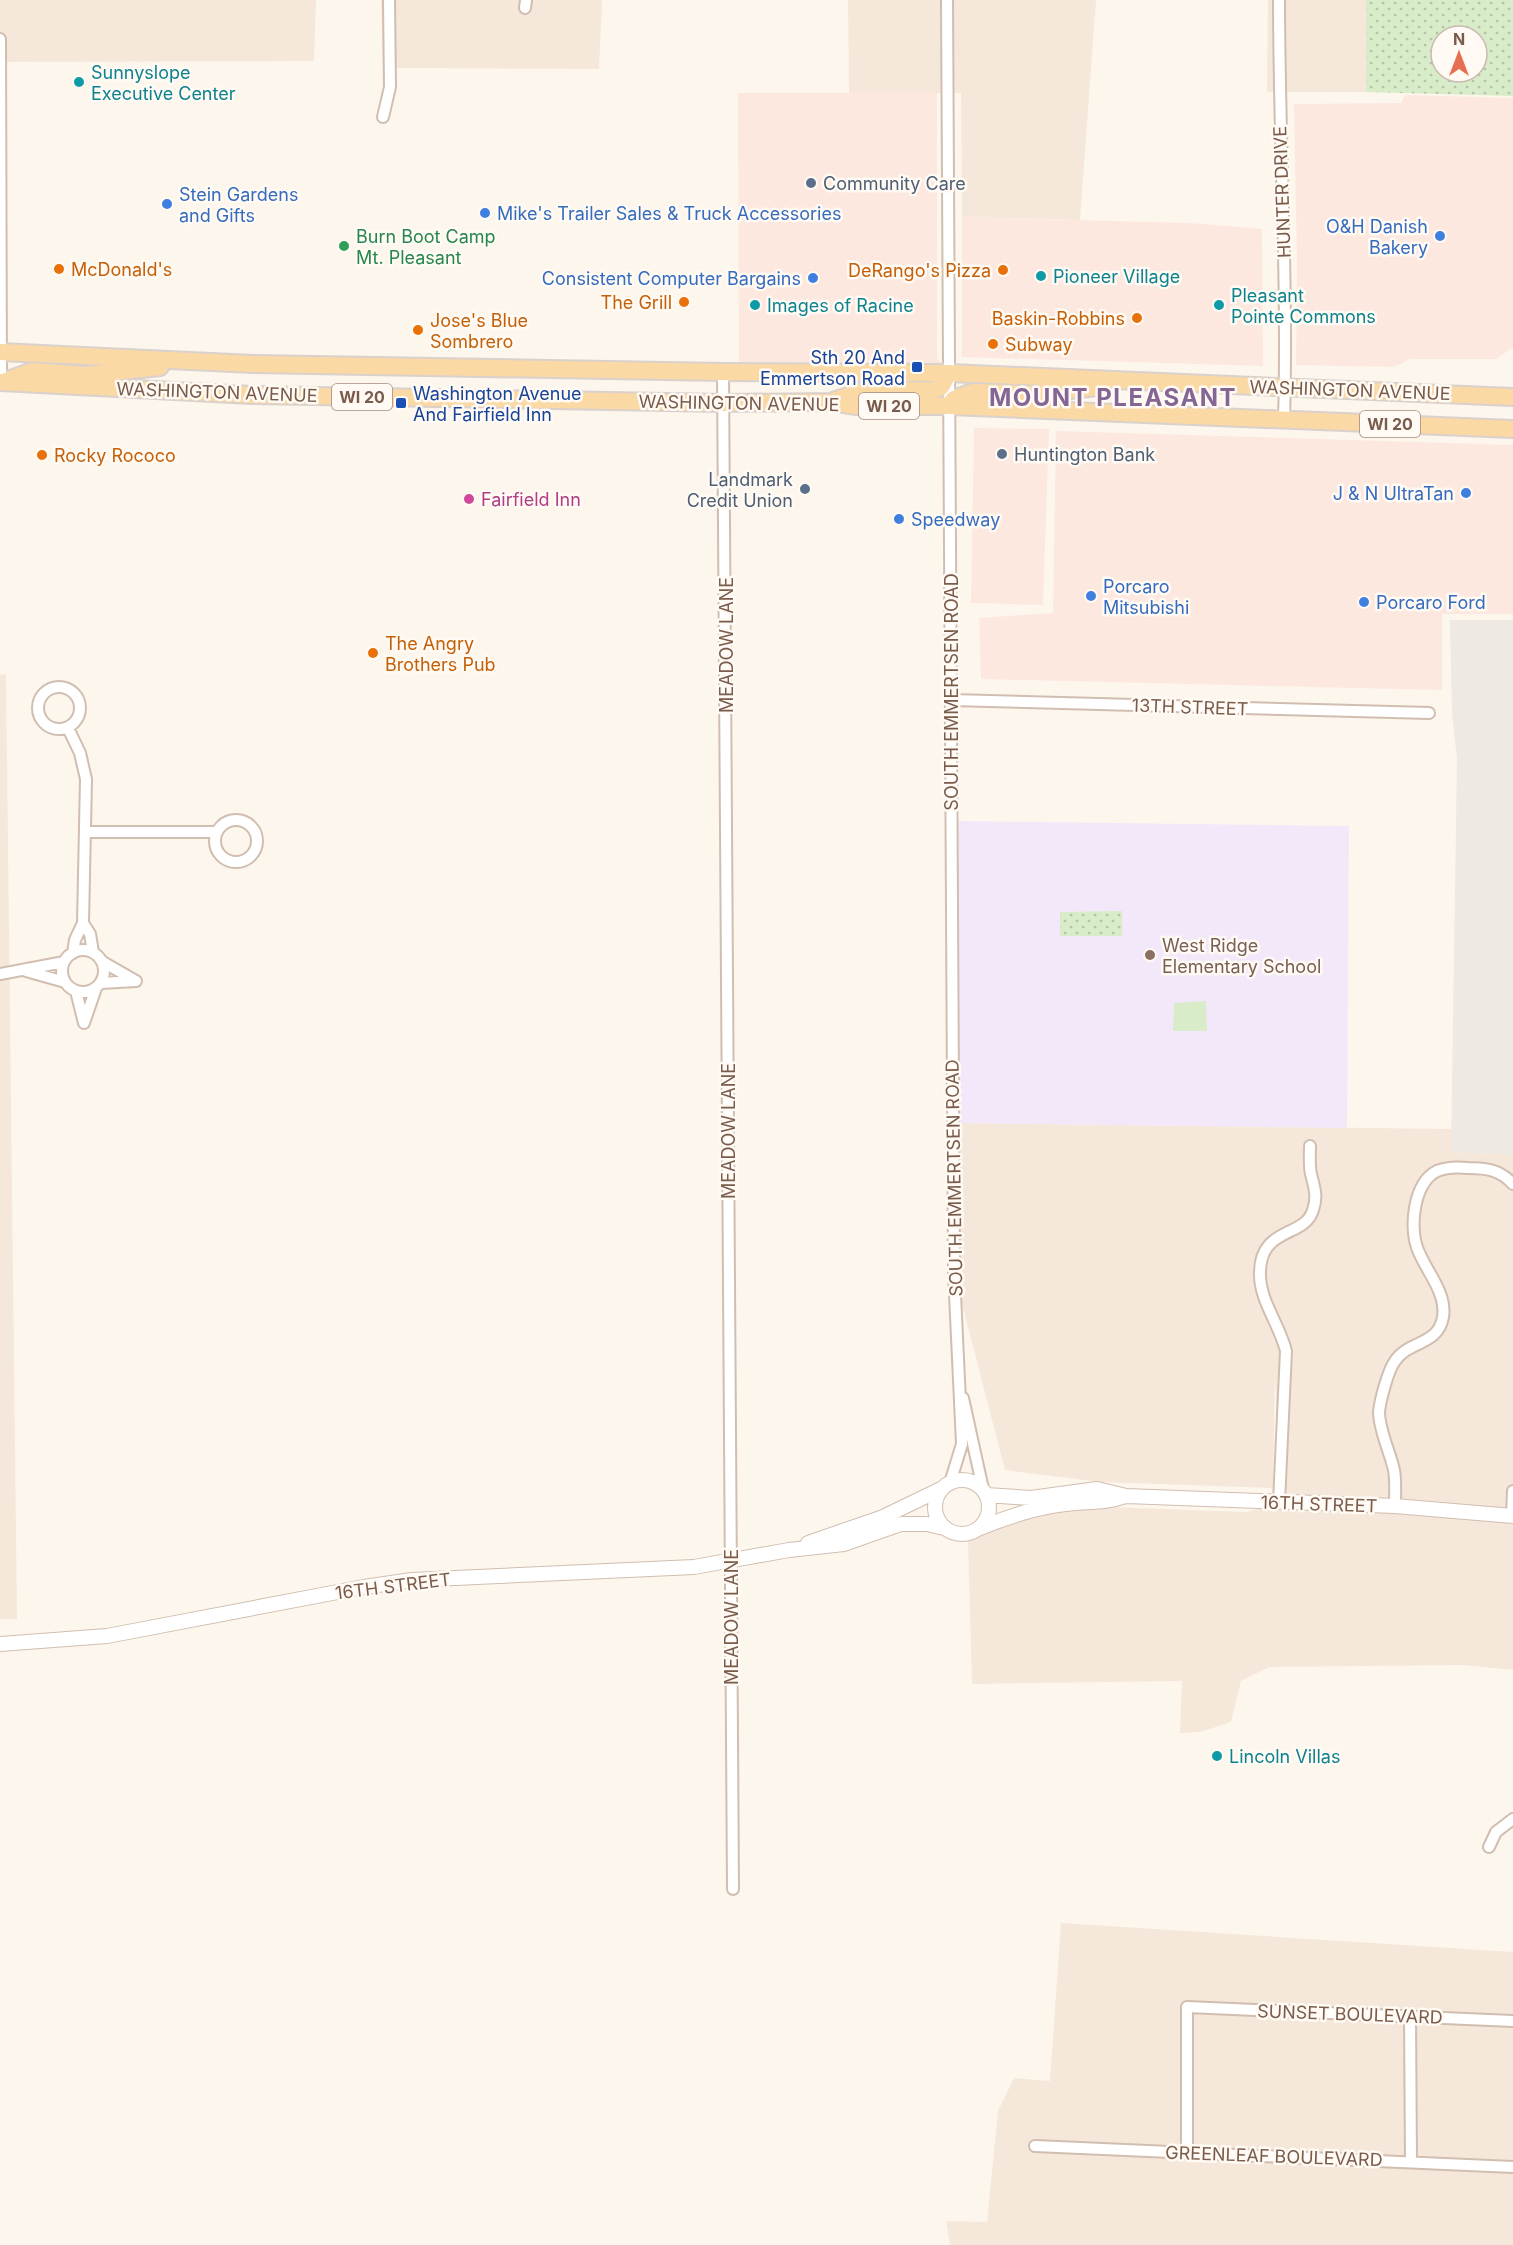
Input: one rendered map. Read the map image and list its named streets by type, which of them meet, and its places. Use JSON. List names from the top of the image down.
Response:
{
  "streets": {
    "main road": ["WASHINGTON AVENUE", "WI 20"],
    "street": [
      "HUNTER DRIVE",
      "MEADOW LANE",
      "SOUTH EMMERTSEN ROAD",
      "13TH STREET",
      "16TH STREET",
      "SUNSET BOULEVARD",
      "GREENLEAF BOULEVARD"
    ]
  },
  "crossings": [
    ["HUNTER DRIVE", "WASHINGTON AVENUE"],
    ["WASHINGTON AVENUE", "MEADOW LANE"],
    ["WASHINGTON AVENUE", "SOUTH EMMERTSEN ROAD"],
    ["MEADOW LANE", "16TH STREET"],
    ["SOUTH EMMERTSEN ROAD", "13TH STREET"],
    ["SOUTH EMMERTSEN ROAD", "16TH STREET"],
    ["SUNSET BOULEVARD", "GREENLEAF BOULEVARD"]
  ],
  "districts": ["MOUNT PLEASANT"],
  "places": {
    "other": [
      "Sunnyslope Executive Center",
      "Community Care",
      "Stein Gardens and Gifts",
      "Mike's Trailer Sales & Truck Accessories",
      "O&H Danish Bakery",
      "Burn Boot Camp Mt. Pleasant",
      "McDonald's",
      "DeRango's Pizza",
      "Pioneer Village",
      "Consistent Computer Bargains",
      "The Grill",
      "Images of Racine",
      "Pleasant Pointe Commons",
      "Baskin-Robbins",
      "Jose's Blue Sombrero",
      "Subway",
      "Huntington Bank",
      "Rocky Rococo",
      "Landmark Credit Union",
      "J & N UltraTan",
      "Fairfield Inn",
      "Speedway",
      "Porcaro Mitsubishi",
      "Porcaro Ford",
      "The Angry Brothers Pub",
      "West Ridge Elementary School",
      "Lincoln Villas"
    ],
    "transit": ["Sth 20 And Emmertson Road", "Washington Avenue And Fairfield Inn"]
  },
  "north": "top"
}
